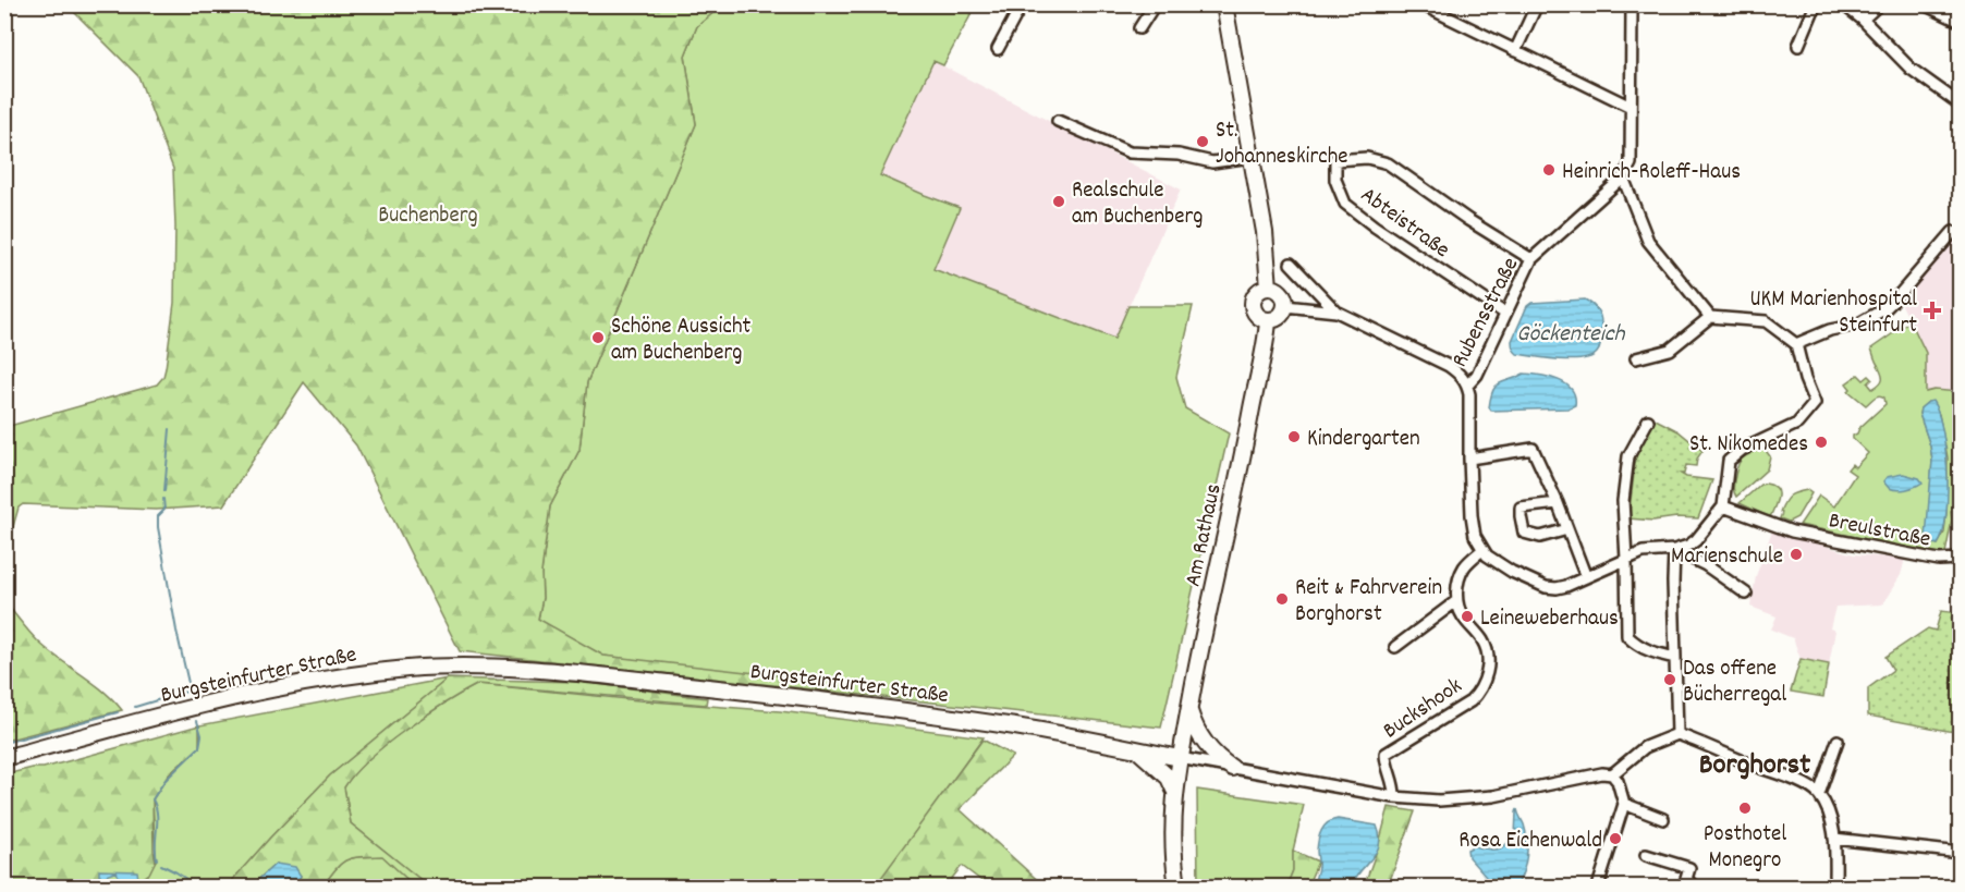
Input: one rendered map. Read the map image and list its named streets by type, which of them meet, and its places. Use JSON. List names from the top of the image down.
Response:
{
  "streets": {
    "main road": ["Am Rathaus", "Burgsteinfurter Straße"],
    "street": [
      "Abteistraße",
      "Rubensstraße",
      "Breulstraße",
      "Buckshook"
    ]
  },
  "crossings": [
    ["Abteistraße", "Rubensstraße"],
    ["Am Rathaus", "Burgsteinfurter Straße"],
    ["Burgsteinfurter Straße", "Buckshook"]
  ],
  "districts": ["Borghorst"],
  "water": ["Göckenteich"],
  "parks": ["Buchenberg"],
  "places": {
    "other": [
      "St. Johanneskirche",
      "Heinrich-Roleff-Haus",
      "Realschule am Buchenberg",
      "Schöne Aussicht am Buchenberg",
      "Kindergarten",
      "St. Nikomedes",
      "Marienschule",
      "Reit & Fahrverein Borghorst",
      "Leineweberhaus",
      "Das offene Bücherregal",
      "Posthotel Monegro",
      "Rosa Eichenwald"
    ],
    "health": ["UKM Marienhospital Steinfurt"]
  }
}
